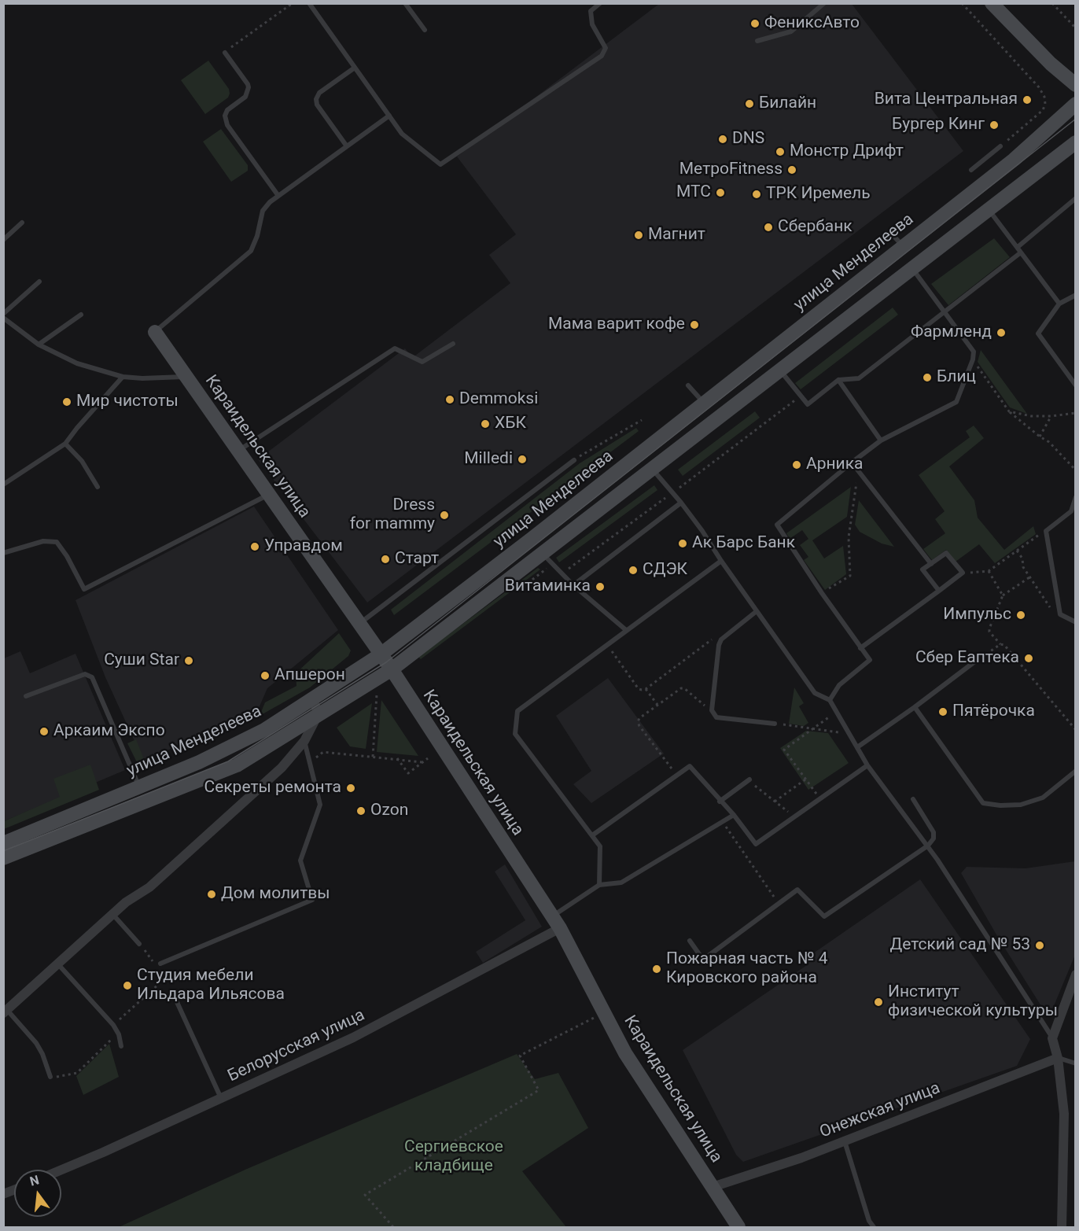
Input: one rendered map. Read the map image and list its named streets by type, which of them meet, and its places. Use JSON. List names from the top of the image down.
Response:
{
  "streets": {
    "main road": ["улица Менделеева", "Караидельская улица"],
    "street": ["Белорусская улица", "Онежская улица"]
  },
  "crossings": [
    ["улица Менделеева", "Караидельская улица"],
    ["Караидельская улица", "Белорусская улица"],
    ["Караидельская улица", "Онежская улица"]
  ],
  "parks": ["Сергиевское кладбище"],
  "places": [
    "ФениксАвто",
    "Вита Центральная",
    "Билайн",
    "Бургер Кинг",
    "DNS",
    "Монстр Дрифт",
    "МетроFitness",
    "МТС",
    "ТРК Иремель",
    "Сбербанк",
    "Магнит",
    "Мама варит кофе",
    "Фармленд",
    "Блиц",
    "Demmoksi",
    "Мир чистоты",
    "ХБК",
    "Milledi",
    "Арника",
    "Dress for mammy",
    "Ак Барс Банк",
    "Управдом",
    "Старт",
    "СДЭК",
    "Витаминка",
    "Импульс",
    "Сбер Еаптека",
    "Суши Star",
    "Апшерон",
    "Пятёрочка",
    "Аркаим Экспо",
    "Секреты ремонта",
    "Ozon",
    "Дом молитвы",
    "Детский сад № 53",
    "Пожарная часть № 4 Кировского района",
    "Студия мебели Ильдара Ильясова",
    "Институт физической культуры"
  ],
  "north": "top"
}
